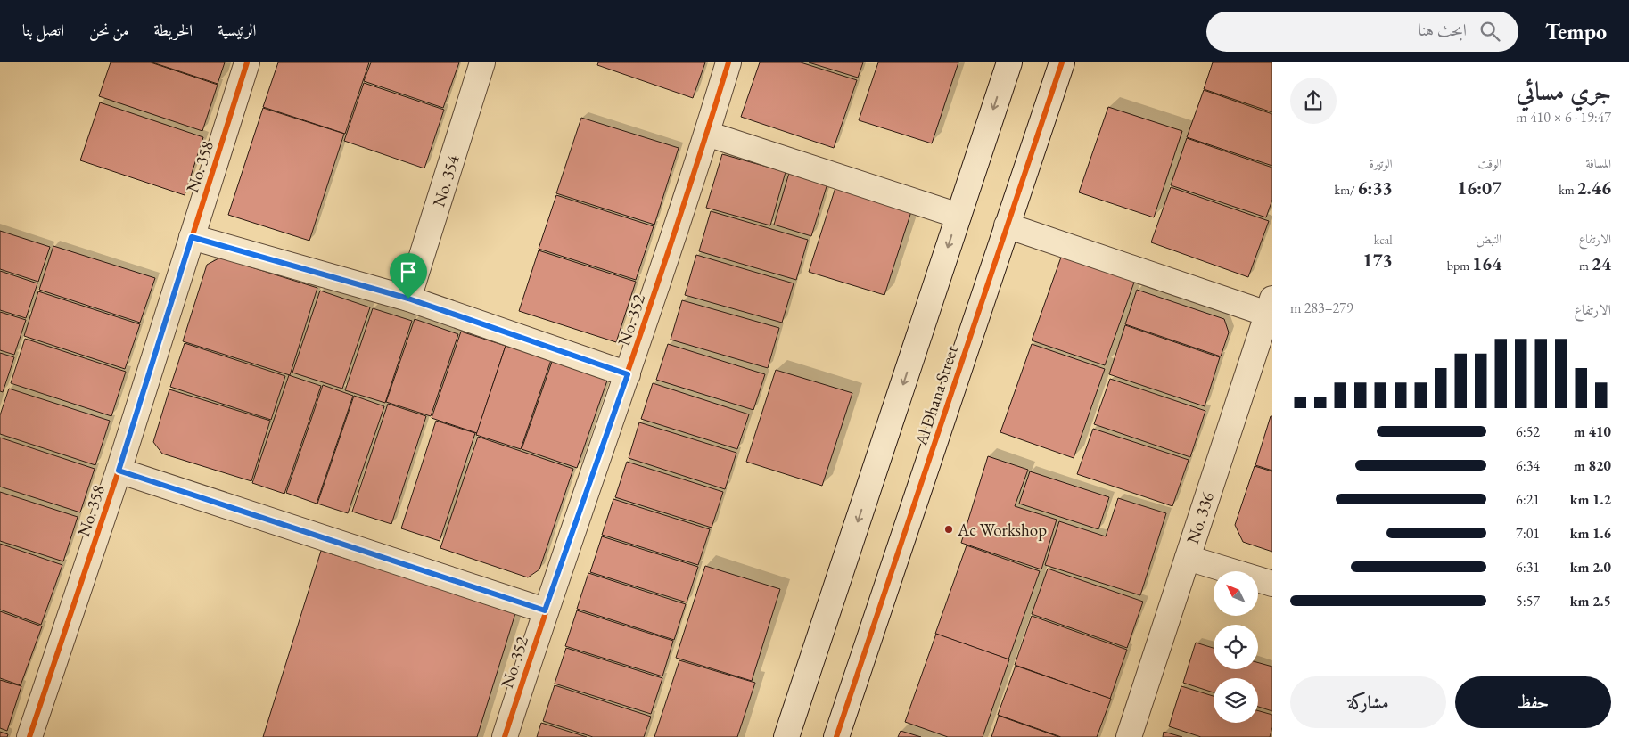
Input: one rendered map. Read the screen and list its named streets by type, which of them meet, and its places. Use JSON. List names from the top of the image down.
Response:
{
  "streets": {
    "street": [
      "No. 358",
      "No. 354",
      "No. 352",
      "Al Dhana Street",
      "No. 336"
    ]
  },
  "places": ["Ac Workshop"],
  "north": "top left",
  "page": {
    "header": "Tempo",
    "search": "ابحث هنا",
    "nav": [
      "الرئيسية",
      "الخريطة",
      "من نحن",
      "اتصل بنا"
    ],
    "heading": ["جري مسائي", "19:47 · 6 × 410 m"],
    "stats": [
      ["المسافة", "2.46 km"],
      ["الوقت", "16:07"],
      ["الوتيرة", "6:33 /km"],
      ["الارتفاع", "24 m"],
      ["النبض", "164 bpm"],
      ["kcal", "173"]
    ],
    "chart": ["الارتفاع", "279–283 m"],
    "list": [
      {
        "name": "410 m",
        "note": "6:52"
      },
      {
        "name": "820 m",
        "note": "6:34"
      },
      {
        "name": "1.2 km",
        "note": "6:21"
      },
      {
        "name": "1.6 km",
        "note": "7:01"
      },
      {
        "name": "2.0 km",
        "note": "6:31"
      },
      {
        "name": "2.5 km",
        "note": "5:57"
      }
    ],
    "buttons": ["حفظ", "مشاركة"]
  }
}
